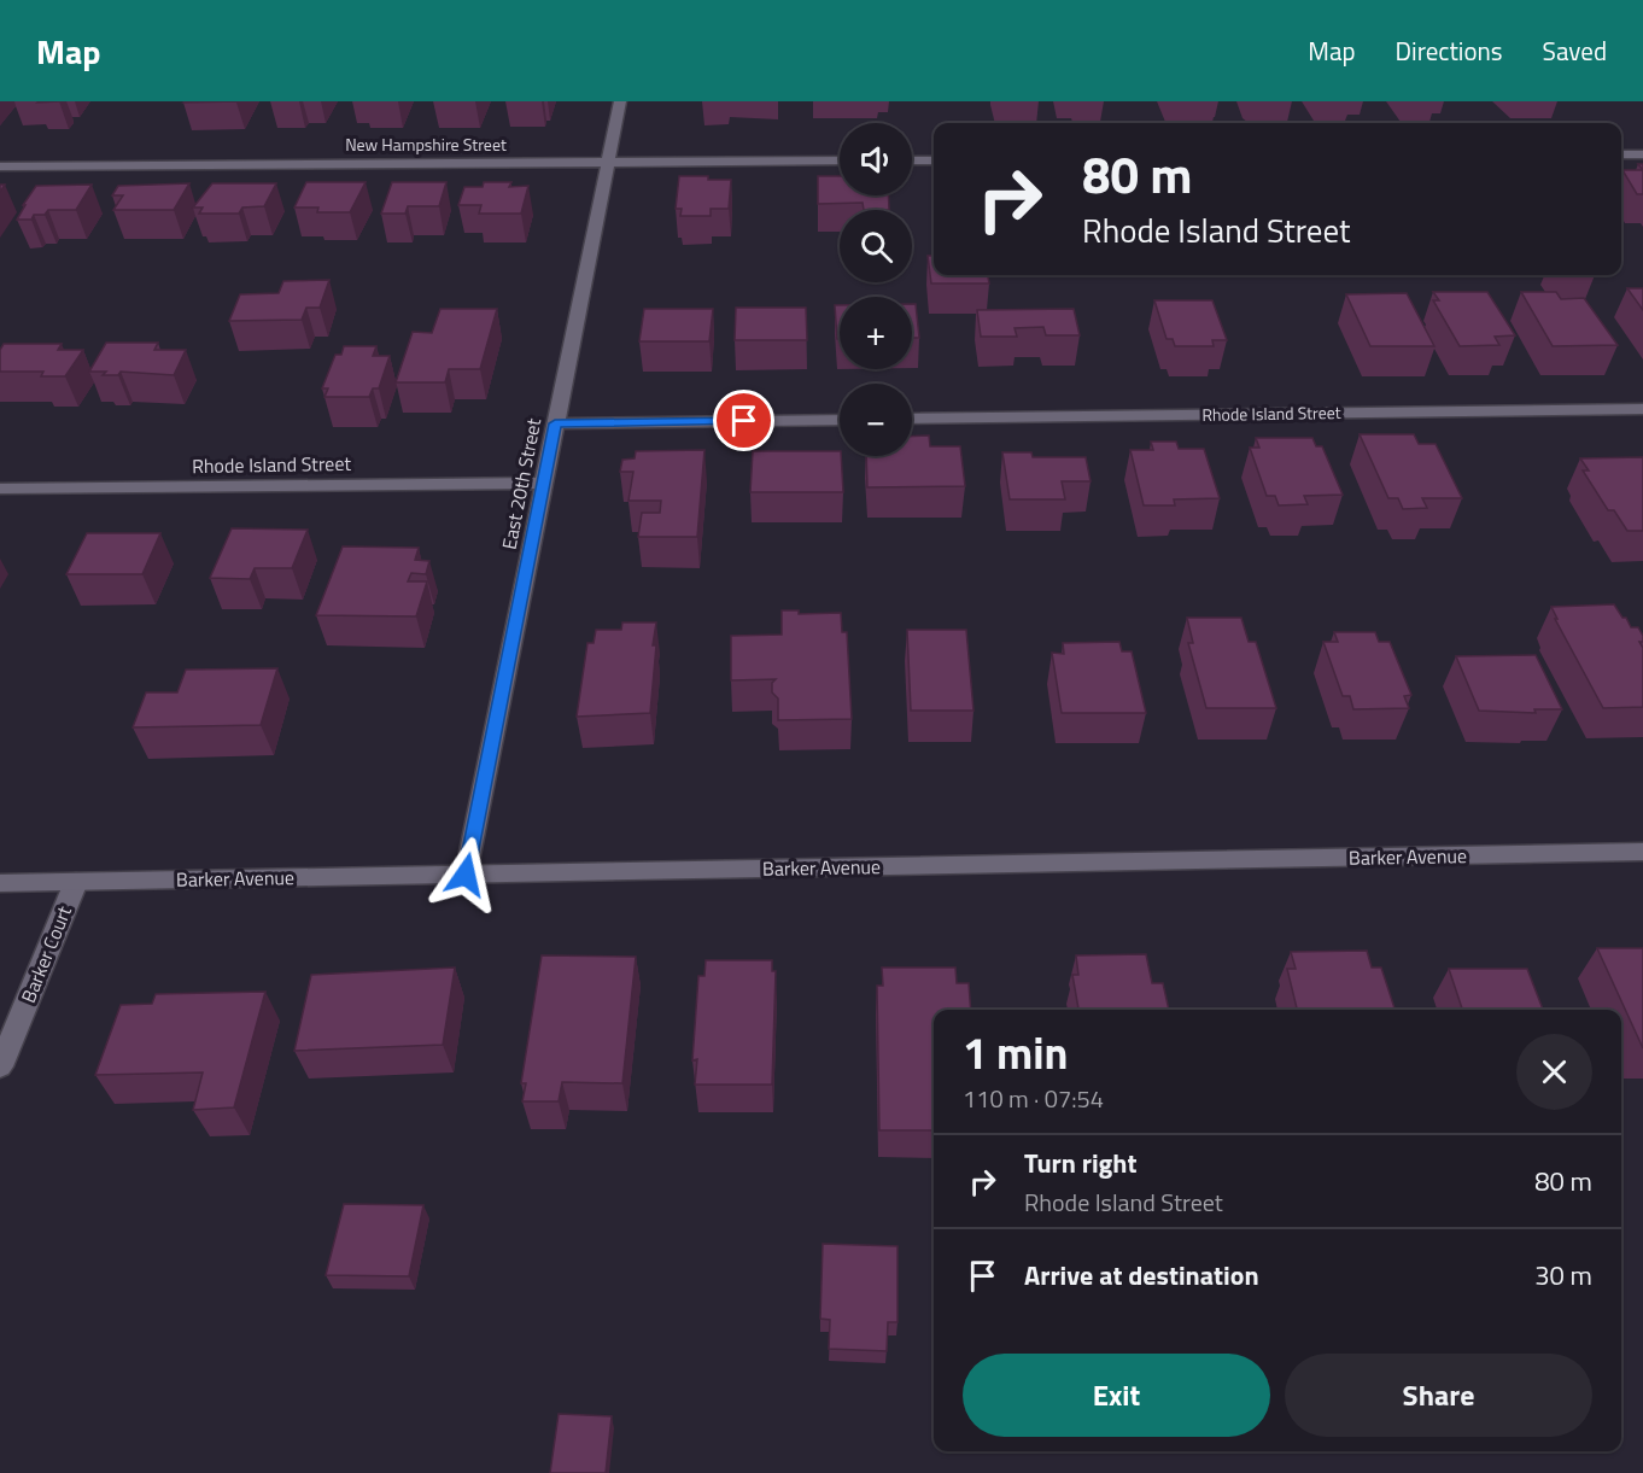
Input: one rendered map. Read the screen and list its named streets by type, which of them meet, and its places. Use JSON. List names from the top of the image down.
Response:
{
  "streets": {
    "street": [
      "New Hampshire Street",
      "Rhode Island Street",
      "East 20th Street",
      "Barker Avenue",
      "Barker Court"
    ]
  },
  "crossings": [
    ["New Hampshire Street", "East 20th Street"],
    ["Rhode Island Street", "East 20th Street"],
    ["East 20th Street", "Barker Avenue"],
    ["Barker Avenue", "Barker Court"]
  ],
  "page": {
    "header": "Map",
    "nav": ["Map", "Directions", "Saved"],
    "map_buttons": ["+", "−"],
    "turn": ["80 m", "Rhode Island Street"],
    "heading": ["1 min", "110 m · 07:54"],
    "list": [
      {
        "name": "Turn right",
        "note": "Rhode Island Street",
        "value": "80 m"
      },
      {
        "name": "Arrive at destination",
        "value": "30 m"
      }
    ],
    "buttons": ["Exit", "Share"]
  }
}
